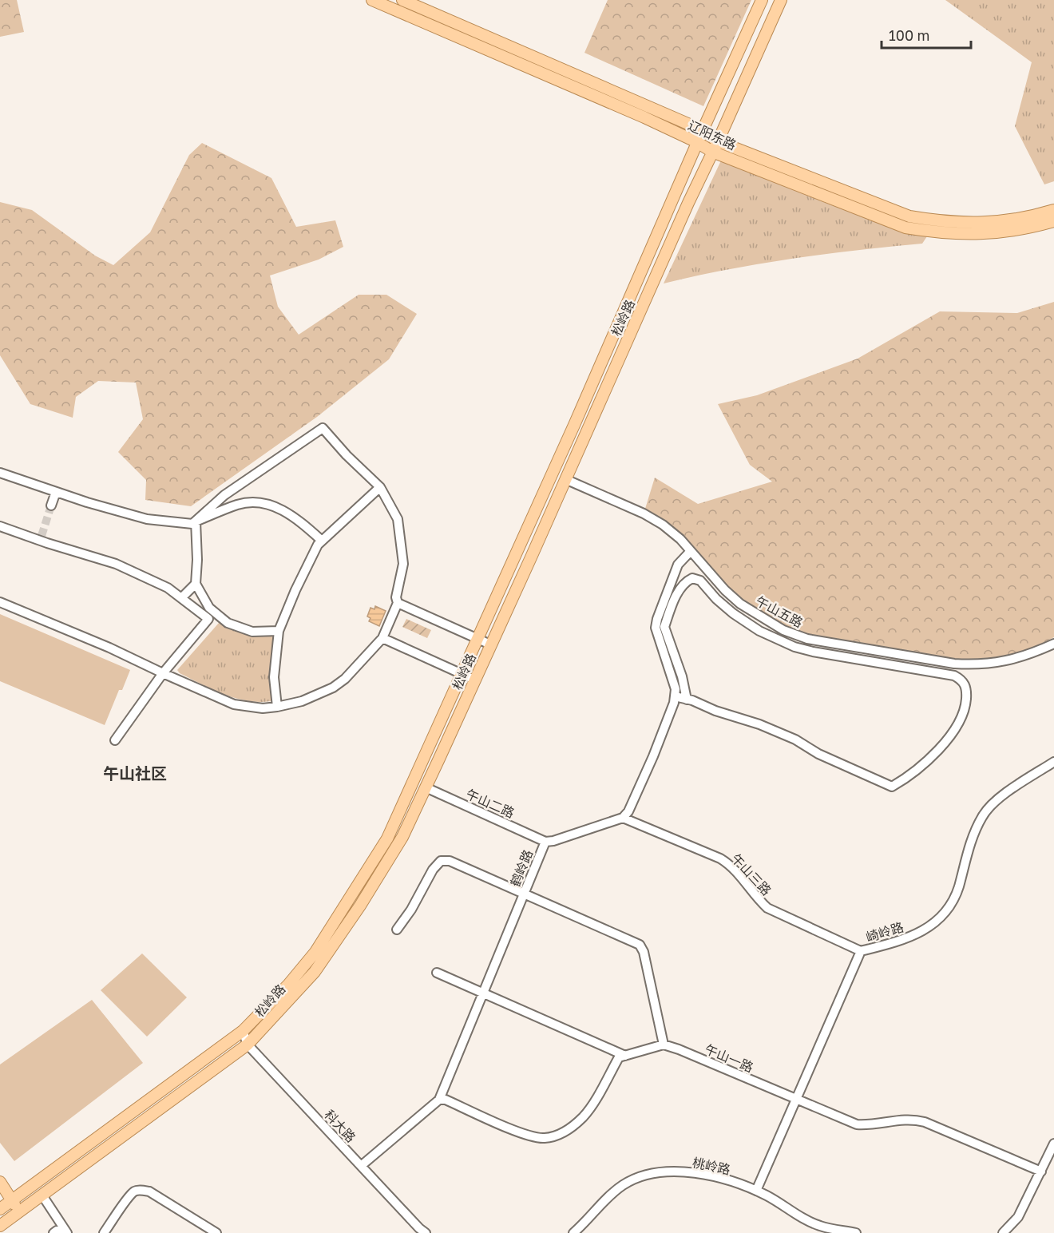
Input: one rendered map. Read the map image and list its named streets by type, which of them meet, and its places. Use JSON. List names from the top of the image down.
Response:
{
  "streets": {
    "main road": ["辽阳东路", "松岭路"],
    "street": [
      "午山五路",
      "午山二路",
      "鹤岭路",
      "午山三路",
      "崎岭路",
      "午山一路",
      "科大路",
      "桃岭路"
    ]
  },
  "crossings": [
    ["辽阳东路", "松岭路"],
    ["松岭路", "午山五路"],
    ["松岭路", "午山二路"],
    ["松岭路", "科大路"],
    ["午山二路", "鹤岭路"],
    ["鹤岭路", "午山三路"],
    ["鹤岭路", "科大路"],
    ["午山三路", "崎岭路"],
    ["崎岭路", "午山一路"],
    ["崎岭路", "桃岭路"]
  ],
  "districts": ["午山社区"],
  "scale_bar": "100 m"
}
